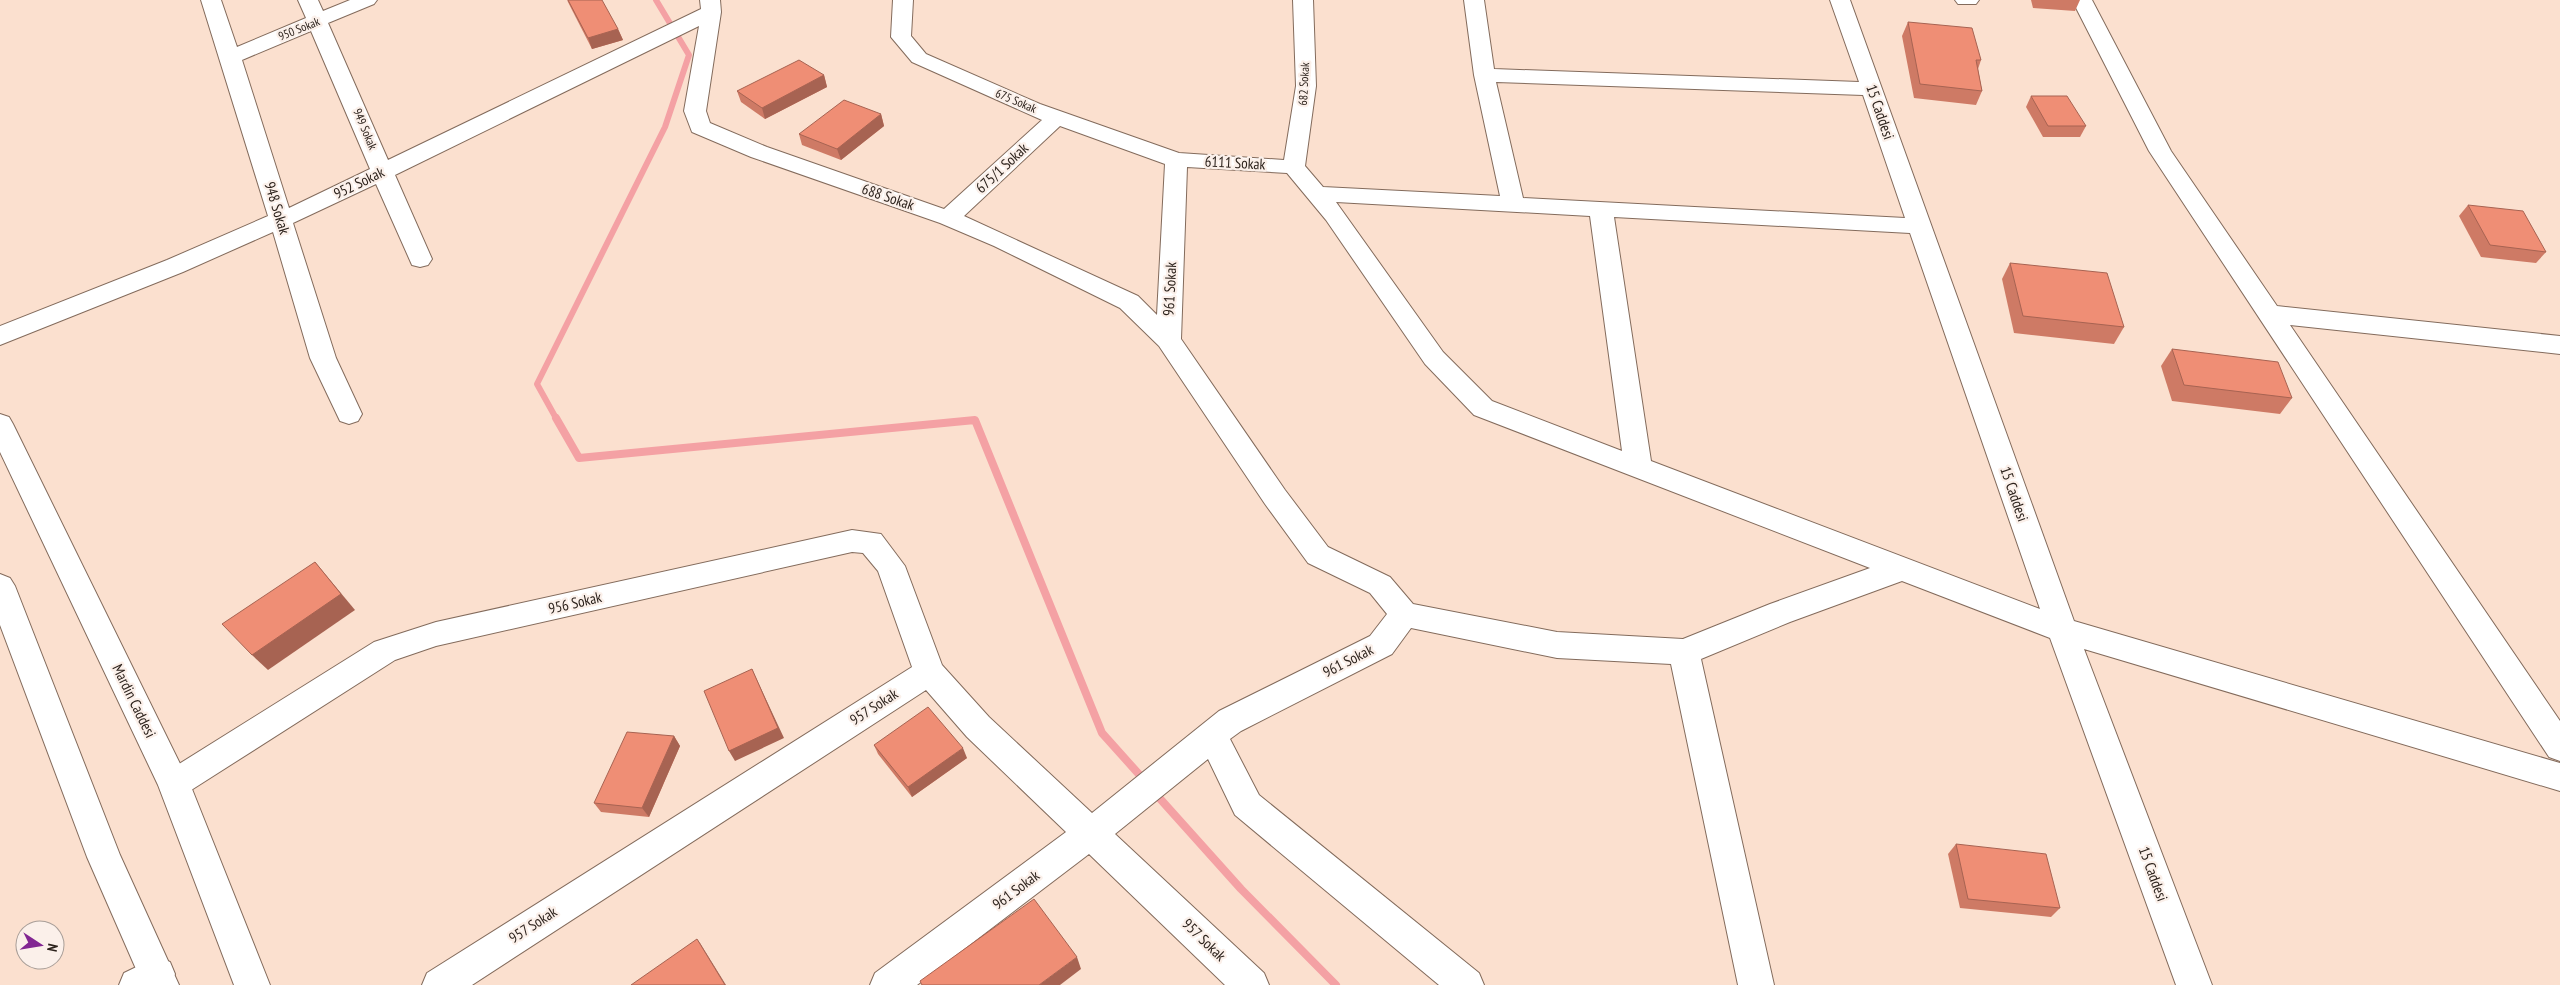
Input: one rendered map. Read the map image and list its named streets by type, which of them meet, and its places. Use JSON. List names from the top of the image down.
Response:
{
  "streets": {
    "main road": [
      "950 Sokak",
      "682 Sokak",
      "675 Sokak",
      "15 Caddesi",
      "949 Sokak",
      "6111 Sokak",
      "675/1 Sokak",
      "952 Sokak",
      "688 Sokak",
      "948 Sokak",
      "961 Sokak",
      "956 Sokak",
      "Mardin Caddesi",
      "957 Sokak"
    ]
  },
  "crossings": [
    ["950 Sokak", "949 Sokak"],
    ["950 Sokak", "948 Sokak"],
    ["682 Sokak", "6111 Sokak"],
    ["675 Sokak", "6111 Sokak"],
    ["675 Sokak", "675/1 Sokak"],
    ["675 Sokak", "961 Sokak"],
    ["949 Sokak", "952 Sokak"],
    ["6111 Sokak", "961 Sokak"],
    ["675/1 Sokak", "688 Sokak"],
    ["952 Sokak", "688 Sokak"],
    ["952 Sokak", "948 Sokak"],
    ["688 Sokak", "961 Sokak"],
    ["961 Sokak", "957 Sokak"],
    ["956 Sokak", "Mardin Caddesi"],
    ["956 Sokak", "957 Sokak"]
  ],
  "north": "right"
}
